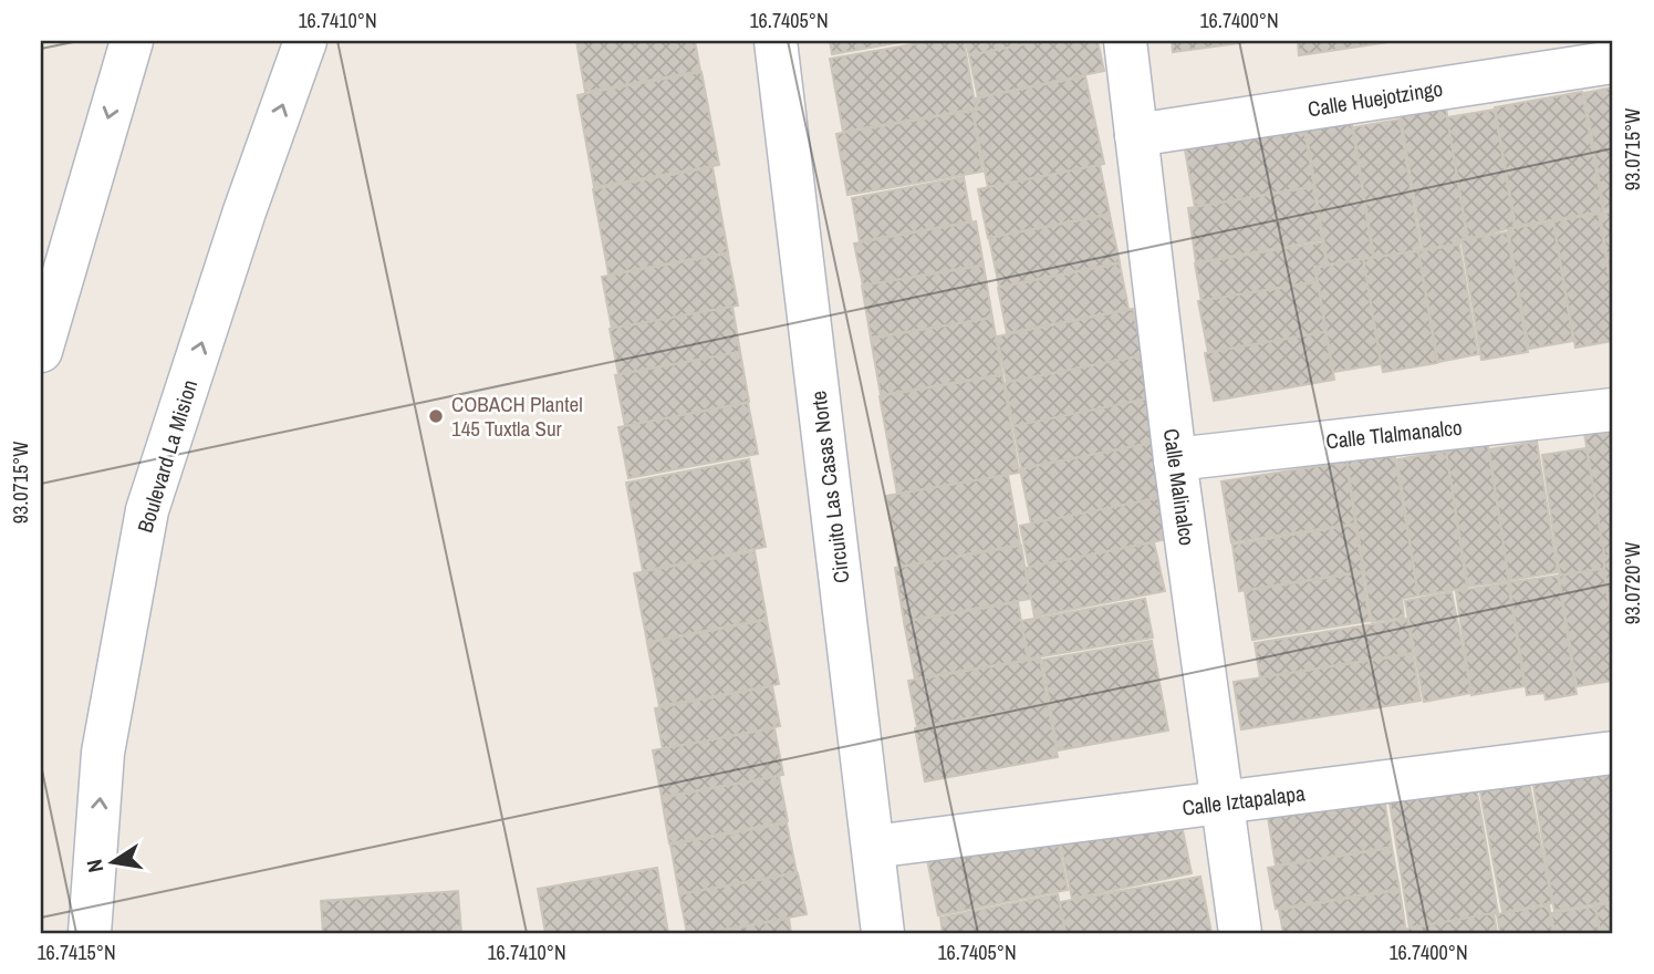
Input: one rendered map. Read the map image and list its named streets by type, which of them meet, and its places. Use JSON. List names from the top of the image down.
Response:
{
  "streets": {
    "street": [
      "Calle Huejotzingo",
      "Calle Tlalmanalco",
      "Boulevard La Mision",
      "Circuito Las Casas Norte",
      "Calle Malinalco",
      "Calle Iztapalapa"
    ]
  },
  "crossings": [
    ["Calle Huejotzingo", "Calle Malinalco"],
    ["Calle Tlalmanalco", "Calle Malinalco"],
    ["Circuito Las Casas Norte", "Calle Iztapalapa"],
    ["Calle Malinalco", "Calle Iztapalapa"]
  ],
  "places": ["COBACH Plantel 145 Tuxtla Sur"],
  "north": "left",
  "coordinates": [
    "16.7410°N",
    "16.7405°N",
    "16.7400°N",
    "93.0715°W",
    "93.0720°W",
    "16.7415°N"
  ]
}
